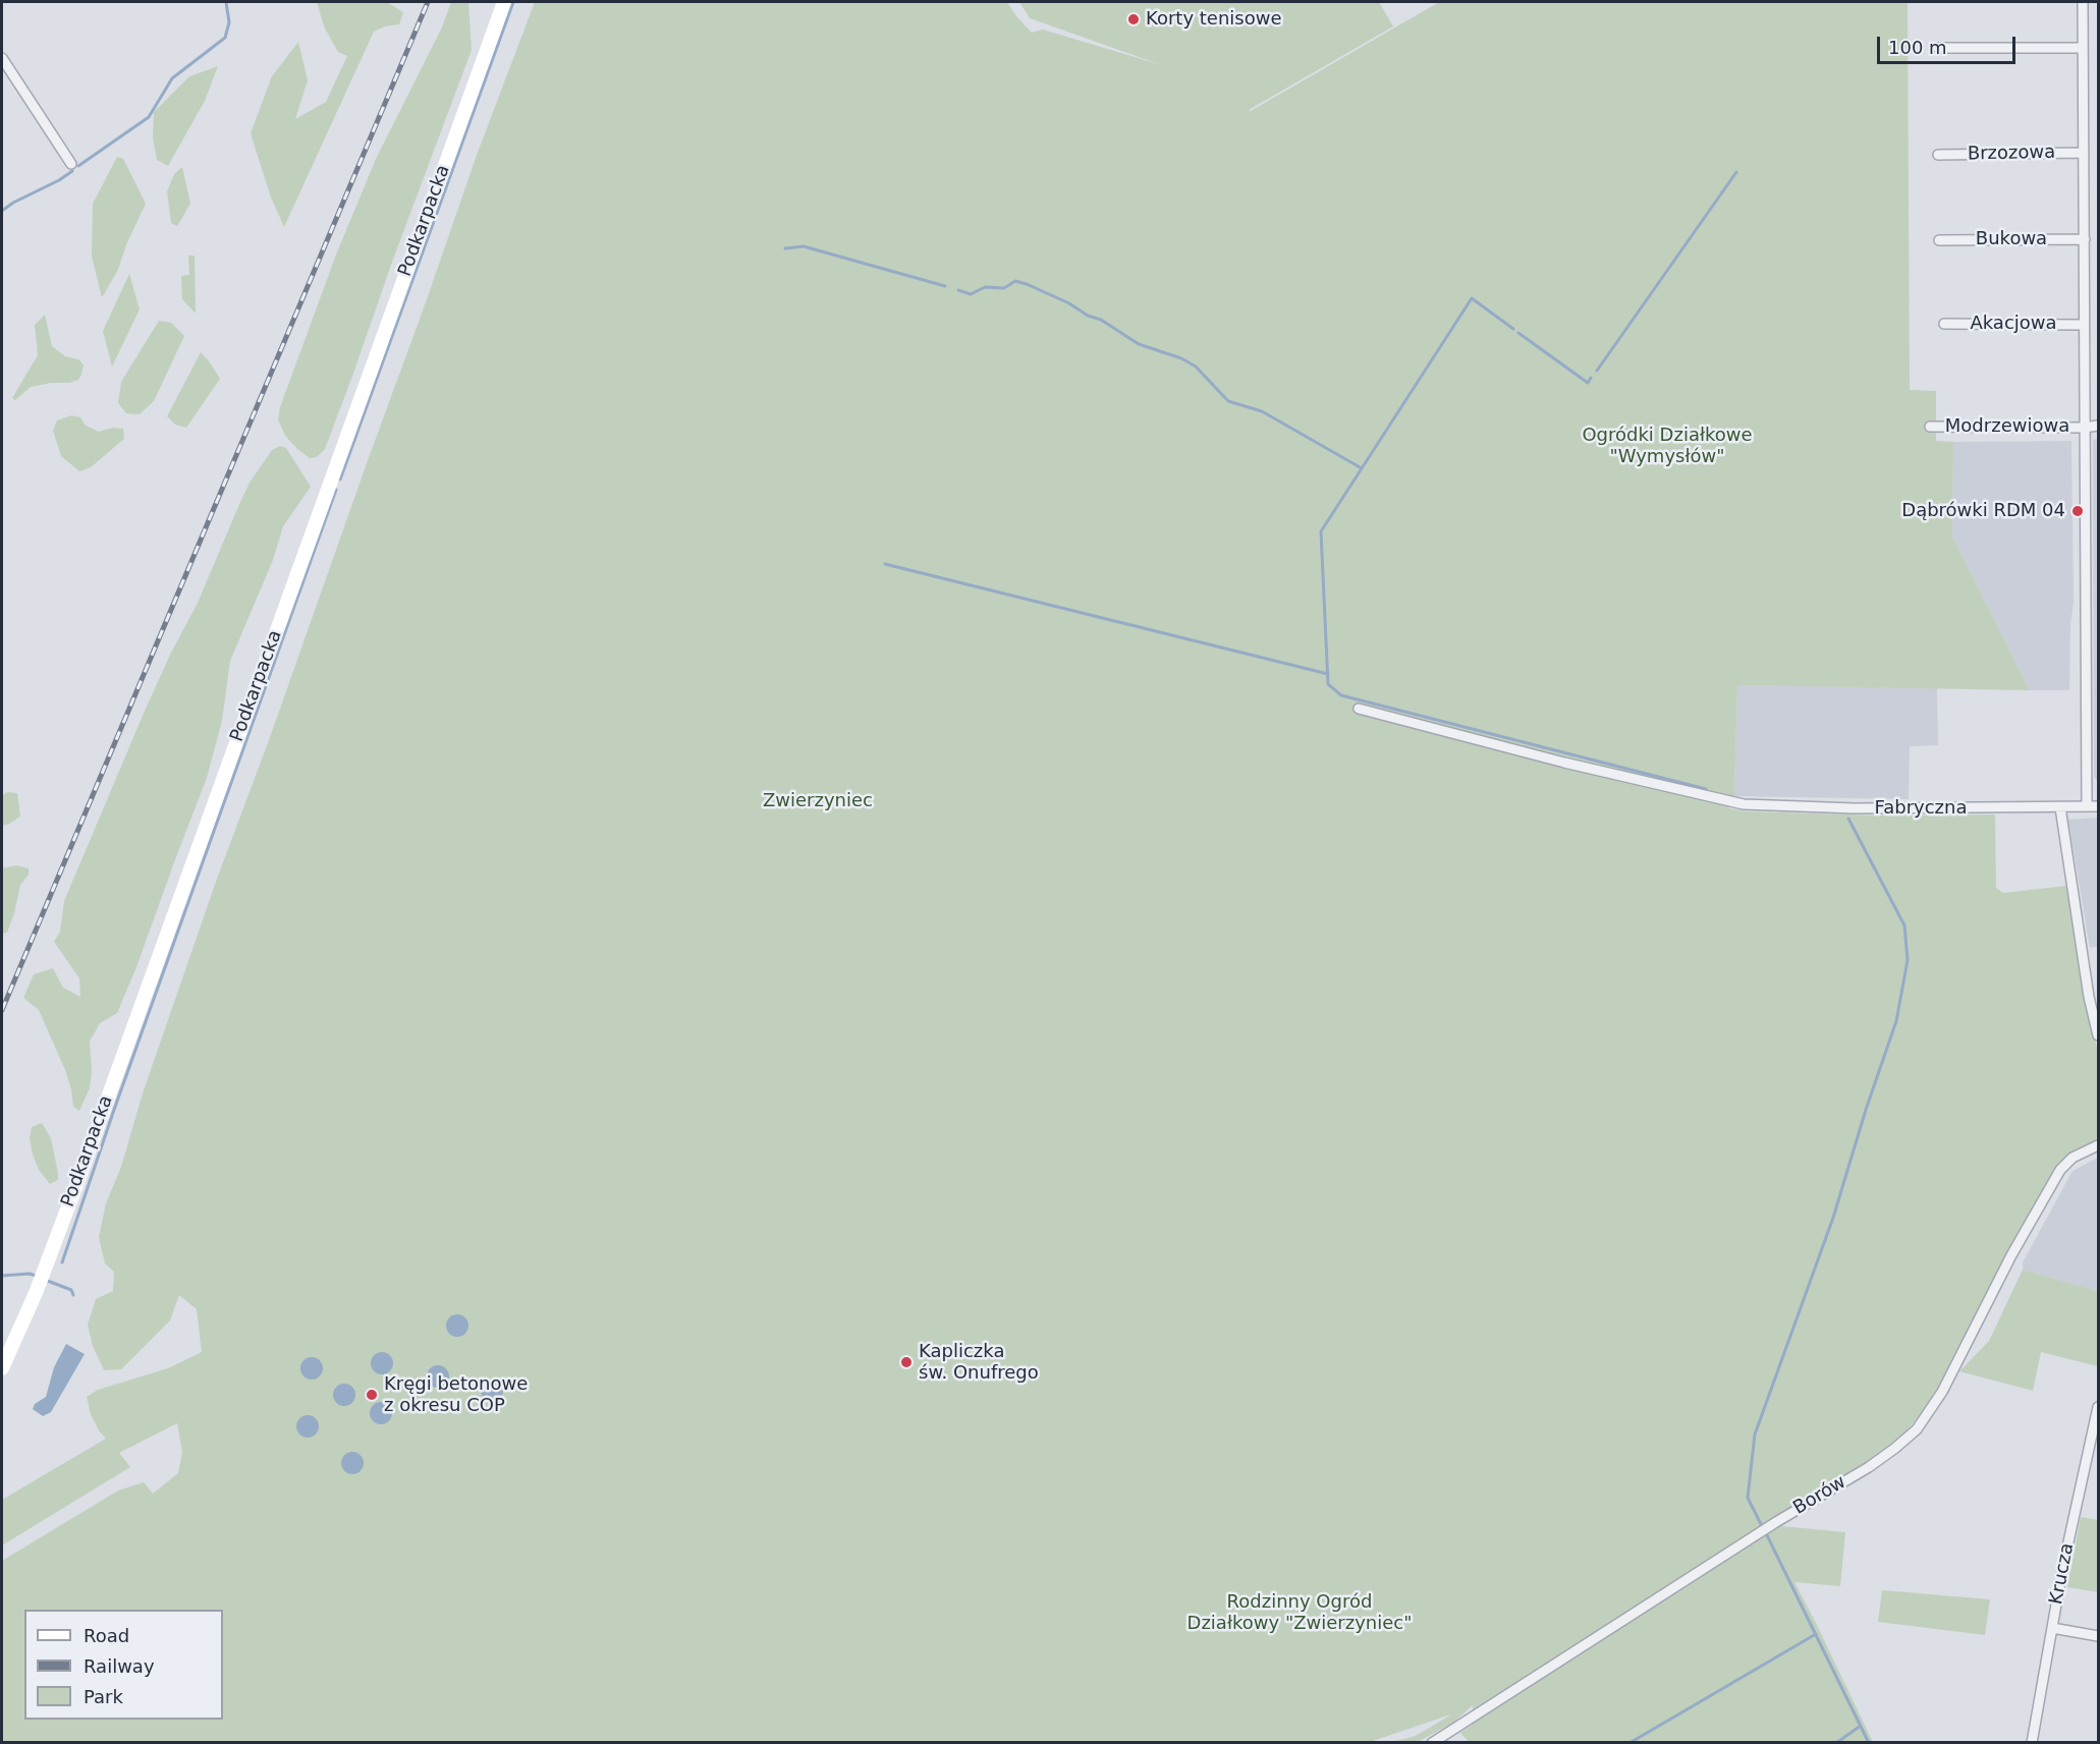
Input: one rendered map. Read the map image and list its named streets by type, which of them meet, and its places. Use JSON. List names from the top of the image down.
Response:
{
  "streets": {
    "main road": ["Podkarpacka"],
    "street": [
      "Brzozowa",
      "Bukowa",
      "Akacjowa",
      "Modrzewiowa",
      "Fabryczna",
      "Borów",
      "Krucza"
    ]
  },
  "parks": ["Ogródki Działkowe \"Wymysłów\"", "Zwierzyniec", "Rodzinny Ogród Działkowy \"Zwierzyniec\""],
  "places": [
    "Korty tenisowe",
    "Dąbrówki RDM 04",
    "Kapliczka św. Onufrego",
    "Kręgi betonowe z okresu COP"
  ],
  "legend": ["Road", "Railway", "Park"],
  "scale_bar": "100 m"
}
